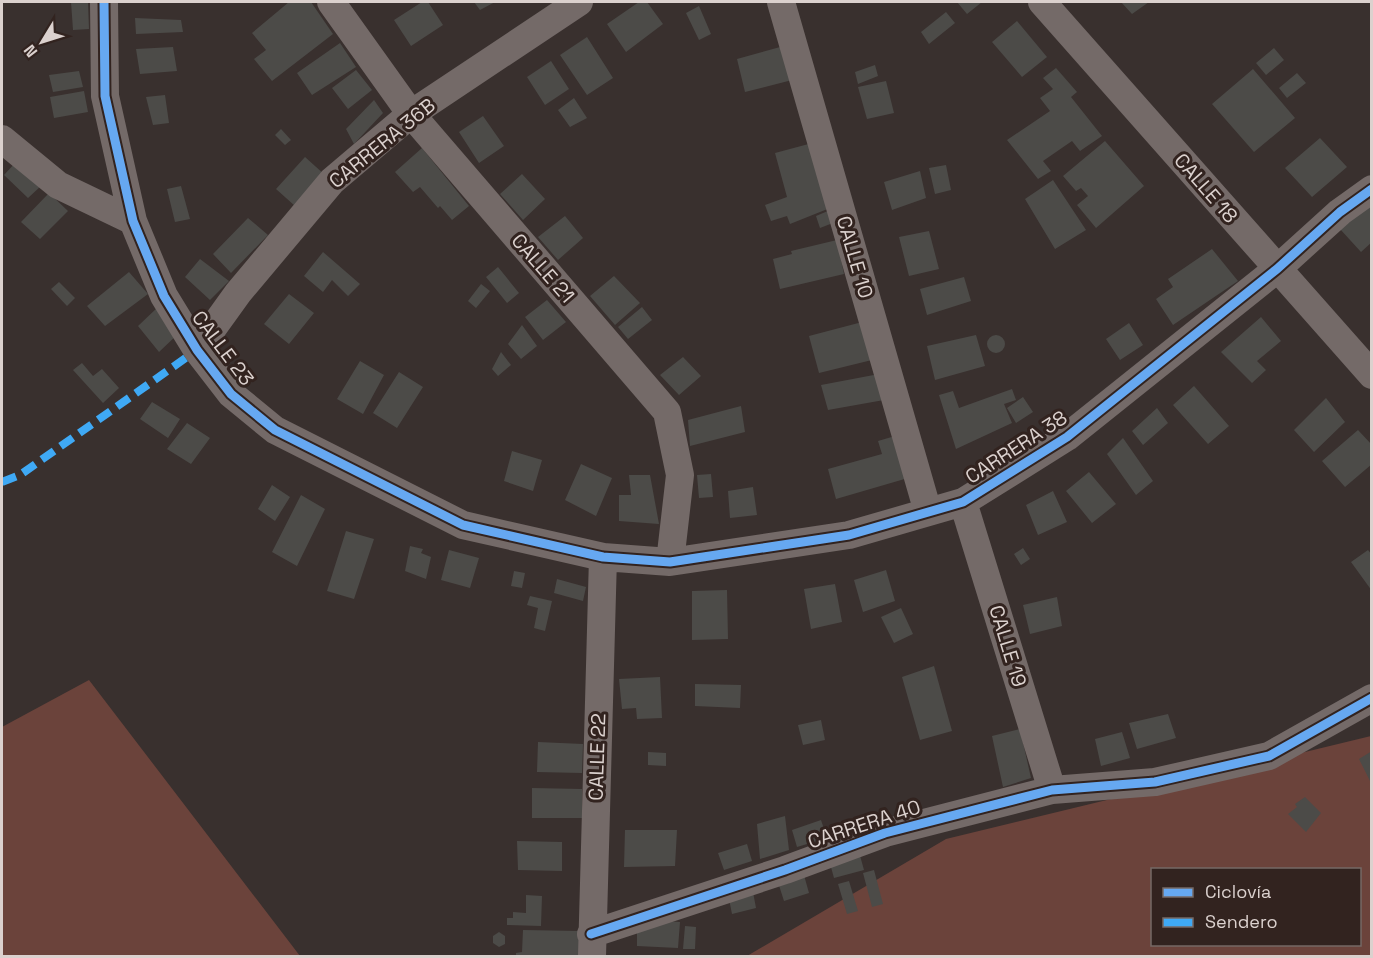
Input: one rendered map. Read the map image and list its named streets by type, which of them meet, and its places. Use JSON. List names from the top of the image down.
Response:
{
  "streets": {
    "street": [
      "CARRERA 36B",
      "CALLE 18",
      "CALLE 10",
      "CALLE 21",
      "CALLE 23",
      "CARRERA 38",
      "CALLE 19",
      "CALLE 22",
      "CARRERA 40"
    ]
  },
  "crossings": [
    ["CARRERA 36B", "CALLE 21"],
    ["CARRERA 36B", "CALLE 23"],
    ["CALLE 18", "CARRERA 38"],
    ["CALLE 10", "CARRERA 38"],
    ["CALLE 21", "CARRERA 38"],
    ["CALLE 23", "CARRERA 38"],
    ["CALLE 23", "CALLE 22"],
    ["CARRERA 38", "CALLE 19"],
    ["CARRERA 38", "CALLE 22"],
    ["CALLE 19", "CARRERA 40"],
    ["CALLE 22", "CARRERA 40"]
  ],
  "legend": ["Ciclovía", "Sendero"],
  "north": "bottom left"
}
